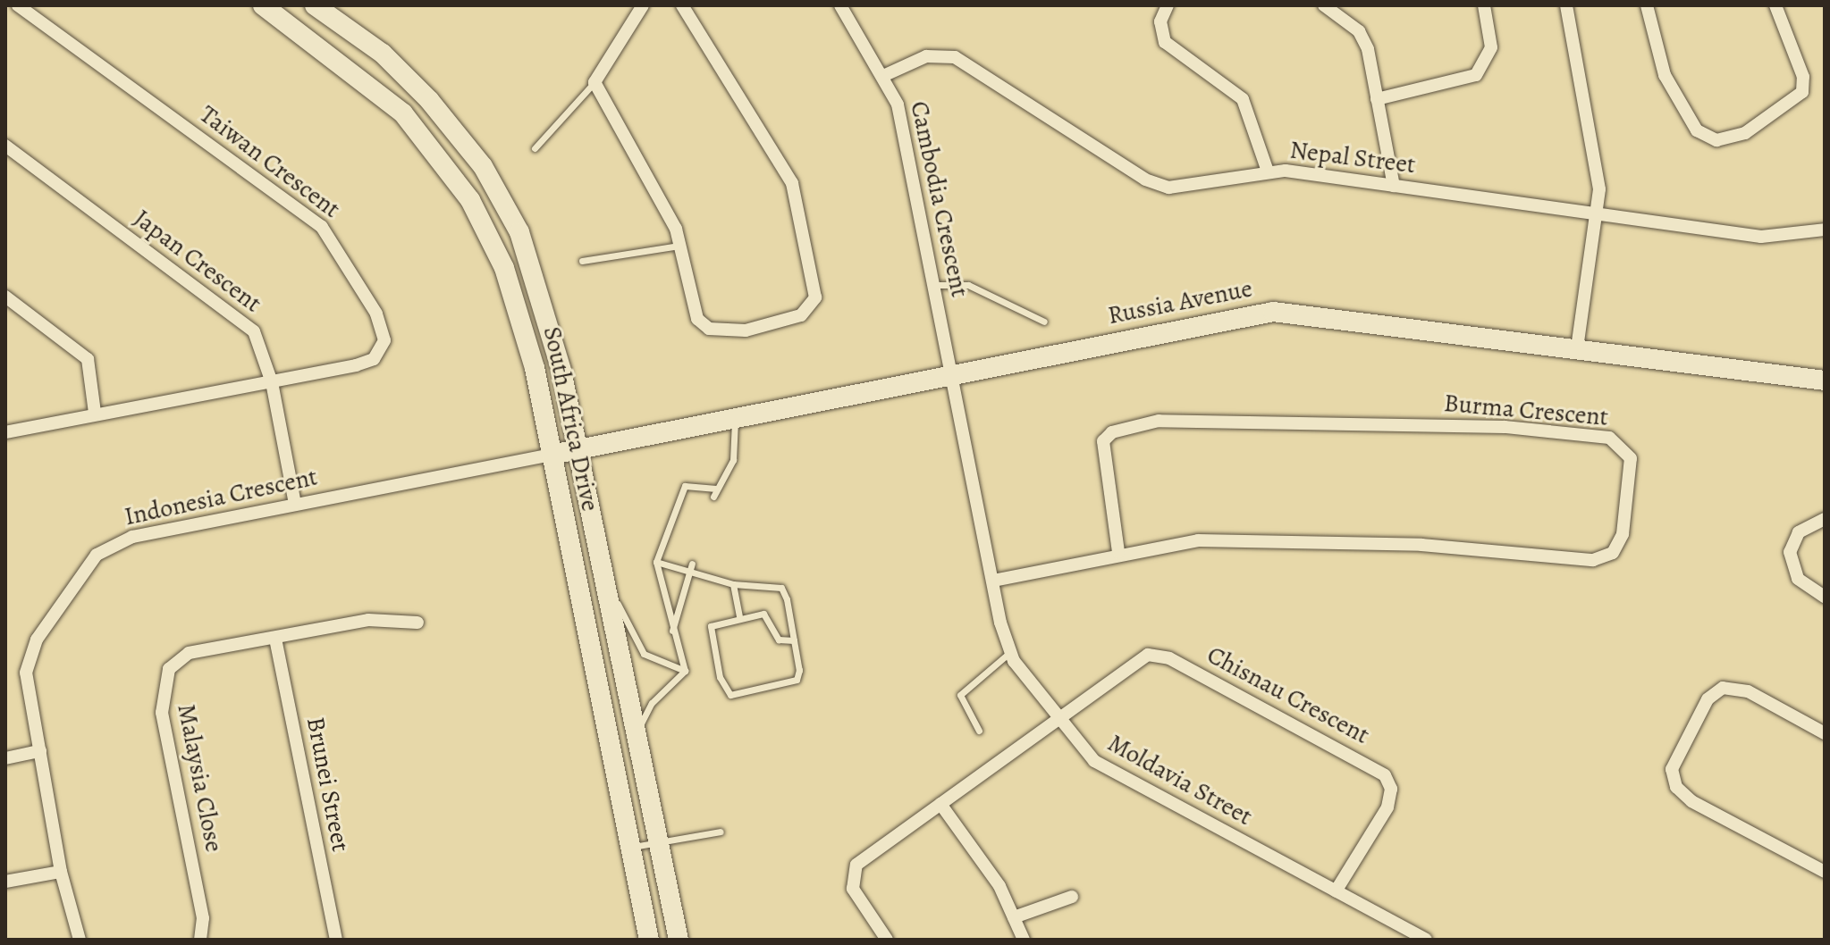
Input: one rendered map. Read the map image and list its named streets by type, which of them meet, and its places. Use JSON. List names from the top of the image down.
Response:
{
  "streets": {
    "street": [
      "Nepal Street",
      "Taiwan Crescent",
      "Cambodia Crescent",
      "Japan Crescent",
      "Russia Avenue",
      "Burma Crescent",
      "South Africa Drive",
      "Indonesia Crescent",
      "Chisnau Crescent",
      "Malaysia Close",
      "Moldavia Street",
      "Brunei Street"
    ]
  },
  "crossings": [
    ["Nepal Street", "Cambodia Crescent"],
    ["Taiwan Crescent", "Japan Crescent"],
    ["Cambodia Crescent", "Russia Avenue"],
    ["Cambodia Crescent", "Moldavia Street"],
    ["Japan Crescent", "Indonesia Crescent"],
    ["Russia Avenue", "South Africa Drive"],
    ["Russia Avenue", "Indonesia Crescent"],
    ["Russia Avenue", "Moldavia Street"],
    ["Burma Crescent", "Moldavia Street"],
    ["South Africa Drive", "Indonesia Crescent"],
    ["Chisnau Crescent", "Moldavia Street"],
    ["Malaysia Close", "Brunei Street"]
  ]
}
